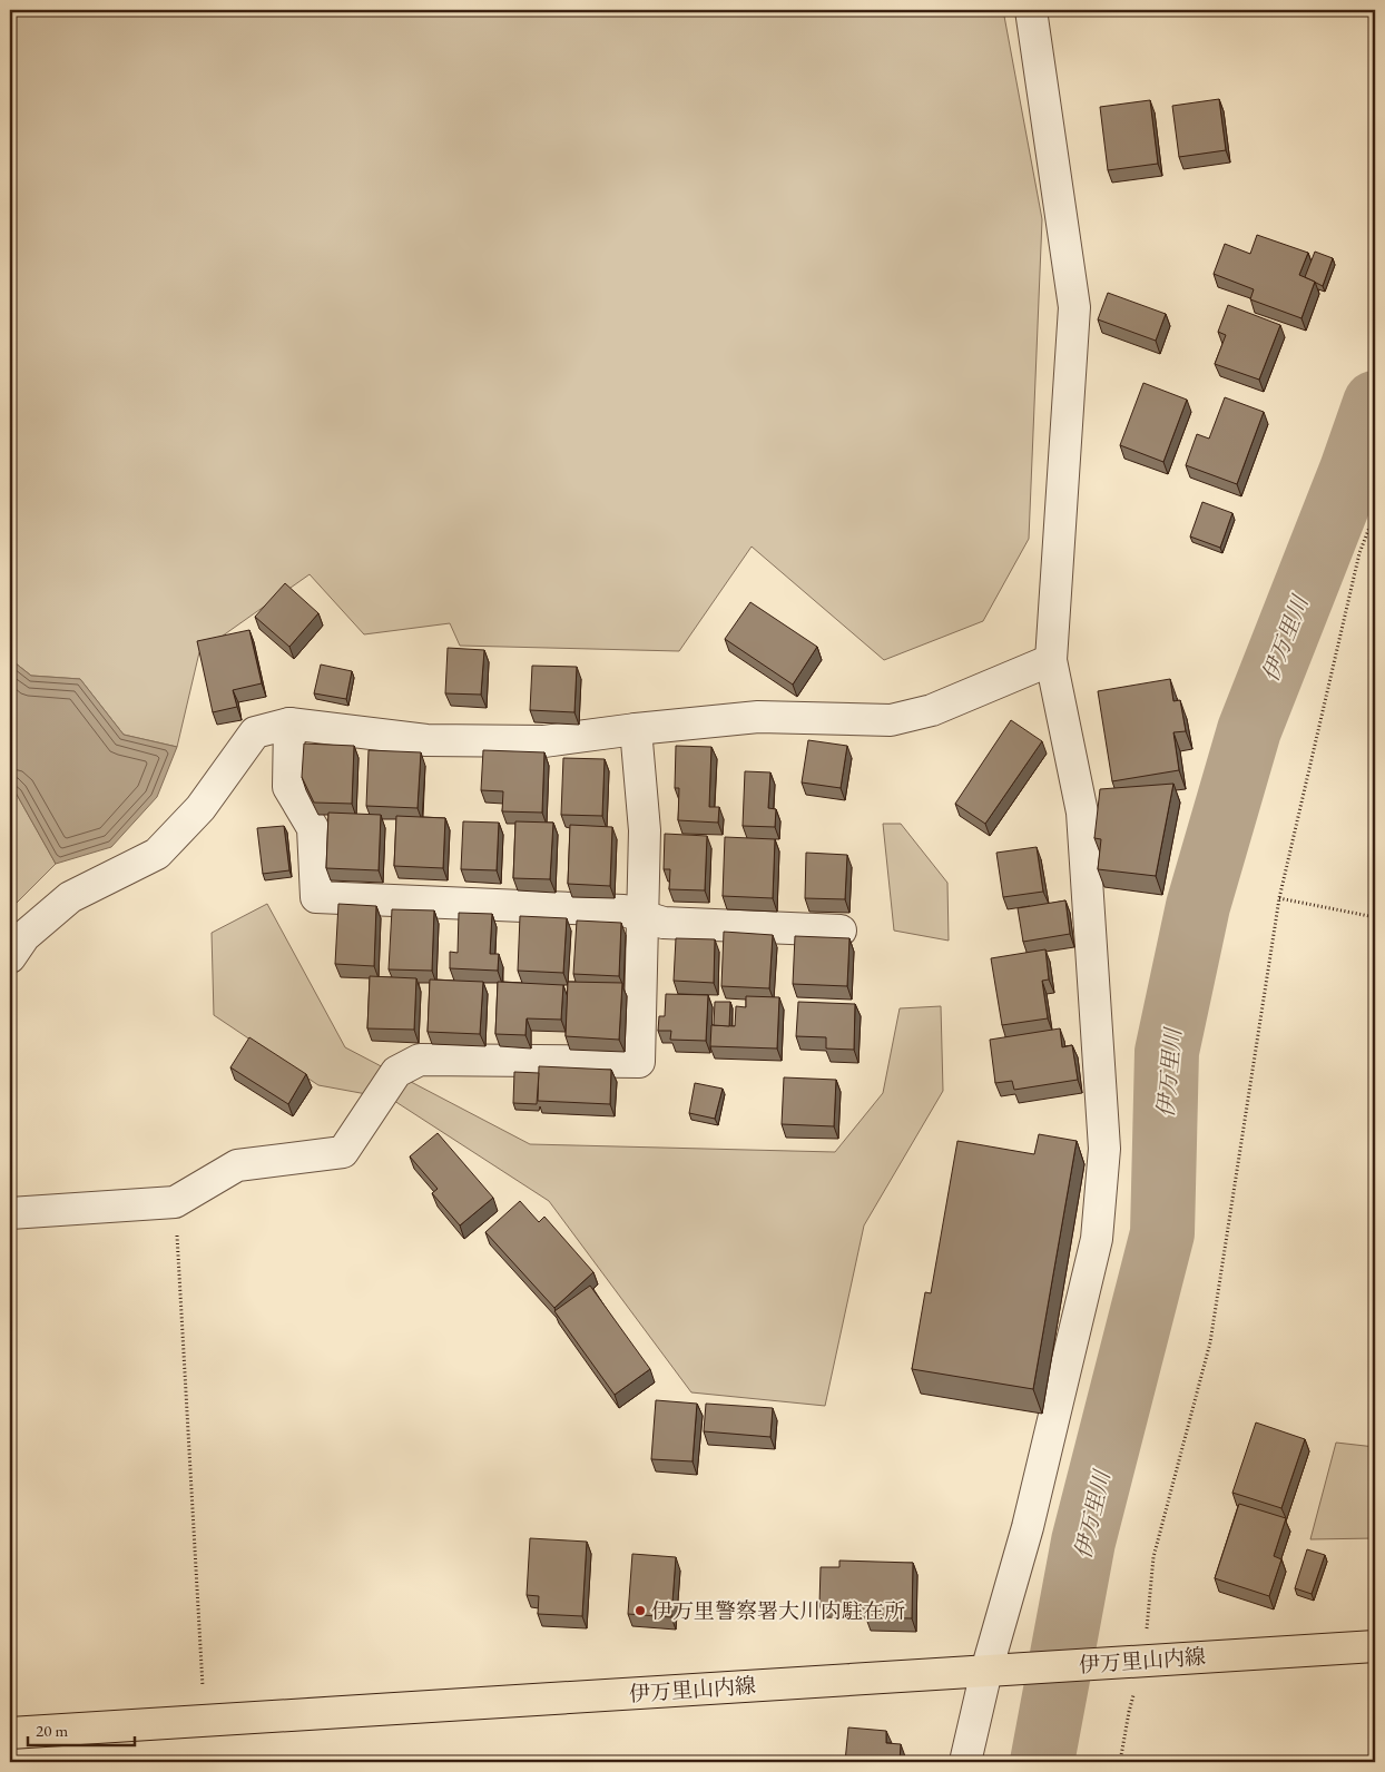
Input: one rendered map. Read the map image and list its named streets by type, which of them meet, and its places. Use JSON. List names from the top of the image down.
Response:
{
  "streets": {
    "main road": ["伊万里山内線"]
  },
  "water": ["伊万里川"],
  "places": ["伊万里警察署大川内駐在所"],
  "scale_bar": "20 m"
}
